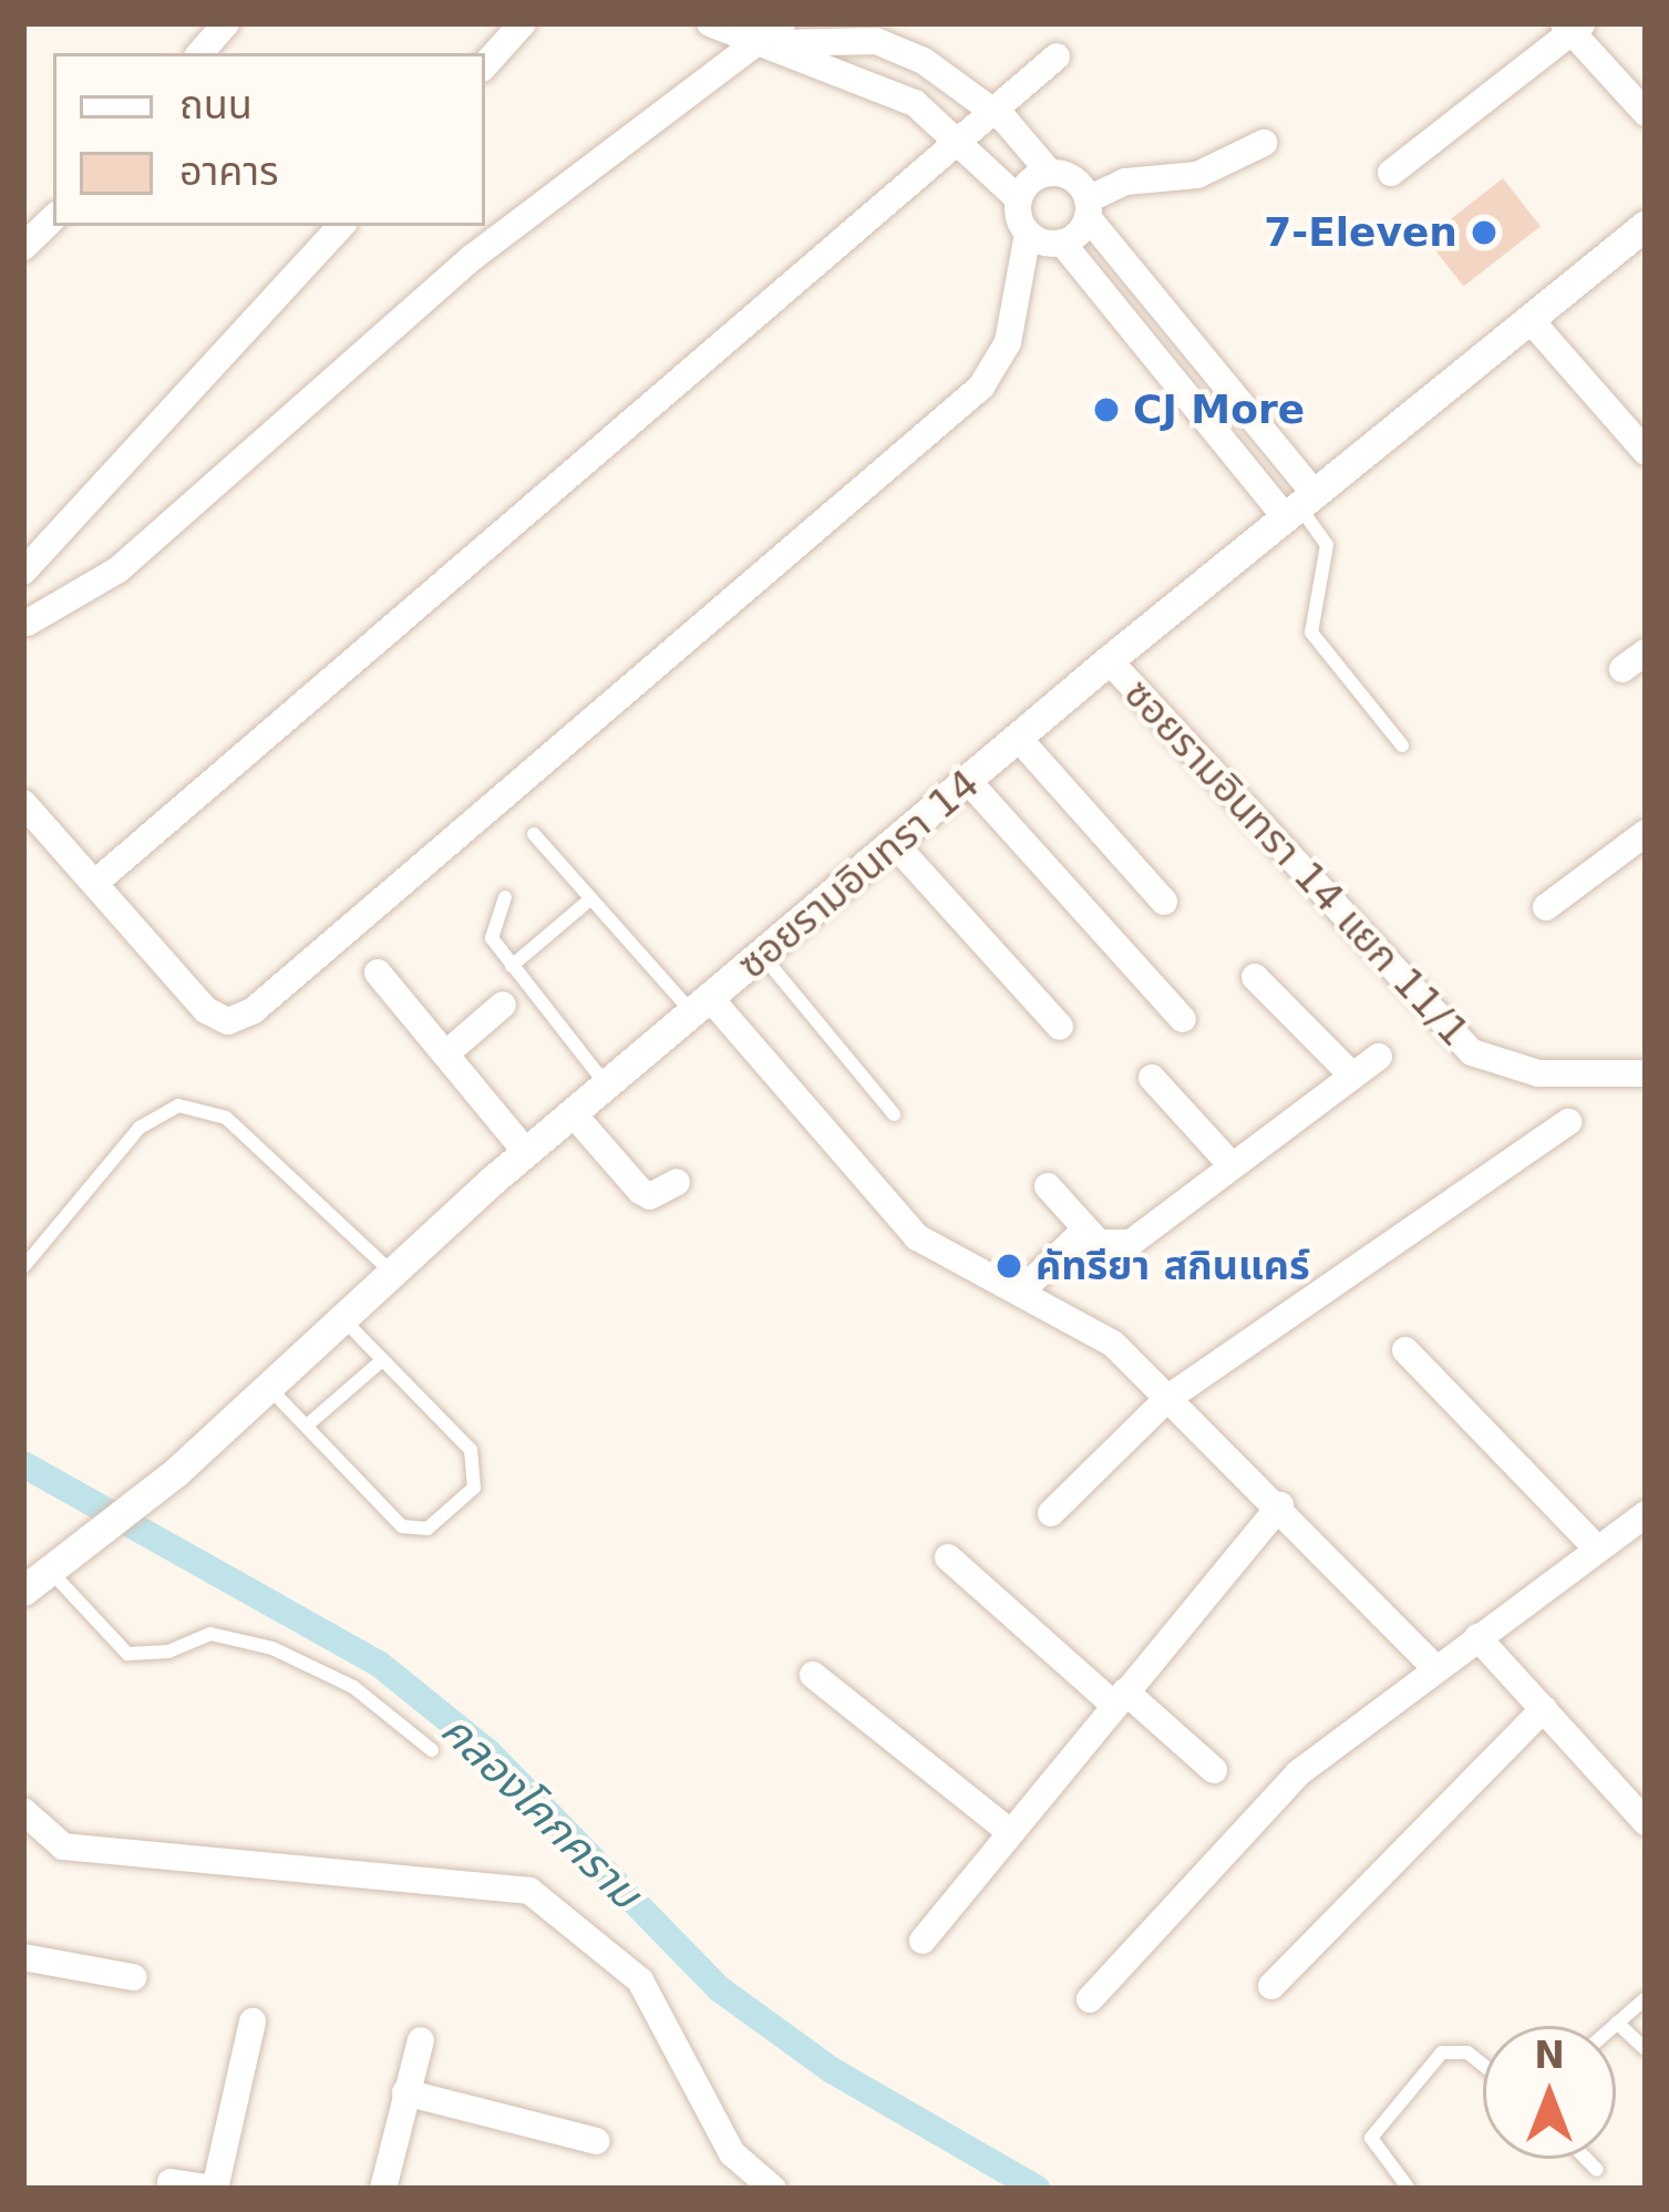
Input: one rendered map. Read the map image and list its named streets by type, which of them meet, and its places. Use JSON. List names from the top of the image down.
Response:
{
  "streets": {
    "street": ["ซอยรามอินทรา 14 แยก 11/1", "ซอยรามอินทรา 14"]
  },
  "crossings": [
    ["ซอยรามอินทรา 14 แยก 11/1", "ซอยรามอินทรา 14"]
  ],
  "water": ["คลองโคกคราม"],
  "places": ["7-Eleven", "CJ More", "คัทรียา สกินแคร์"],
  "legend": ["ถนน", "อาคาร"],
  "north": "top"
}
